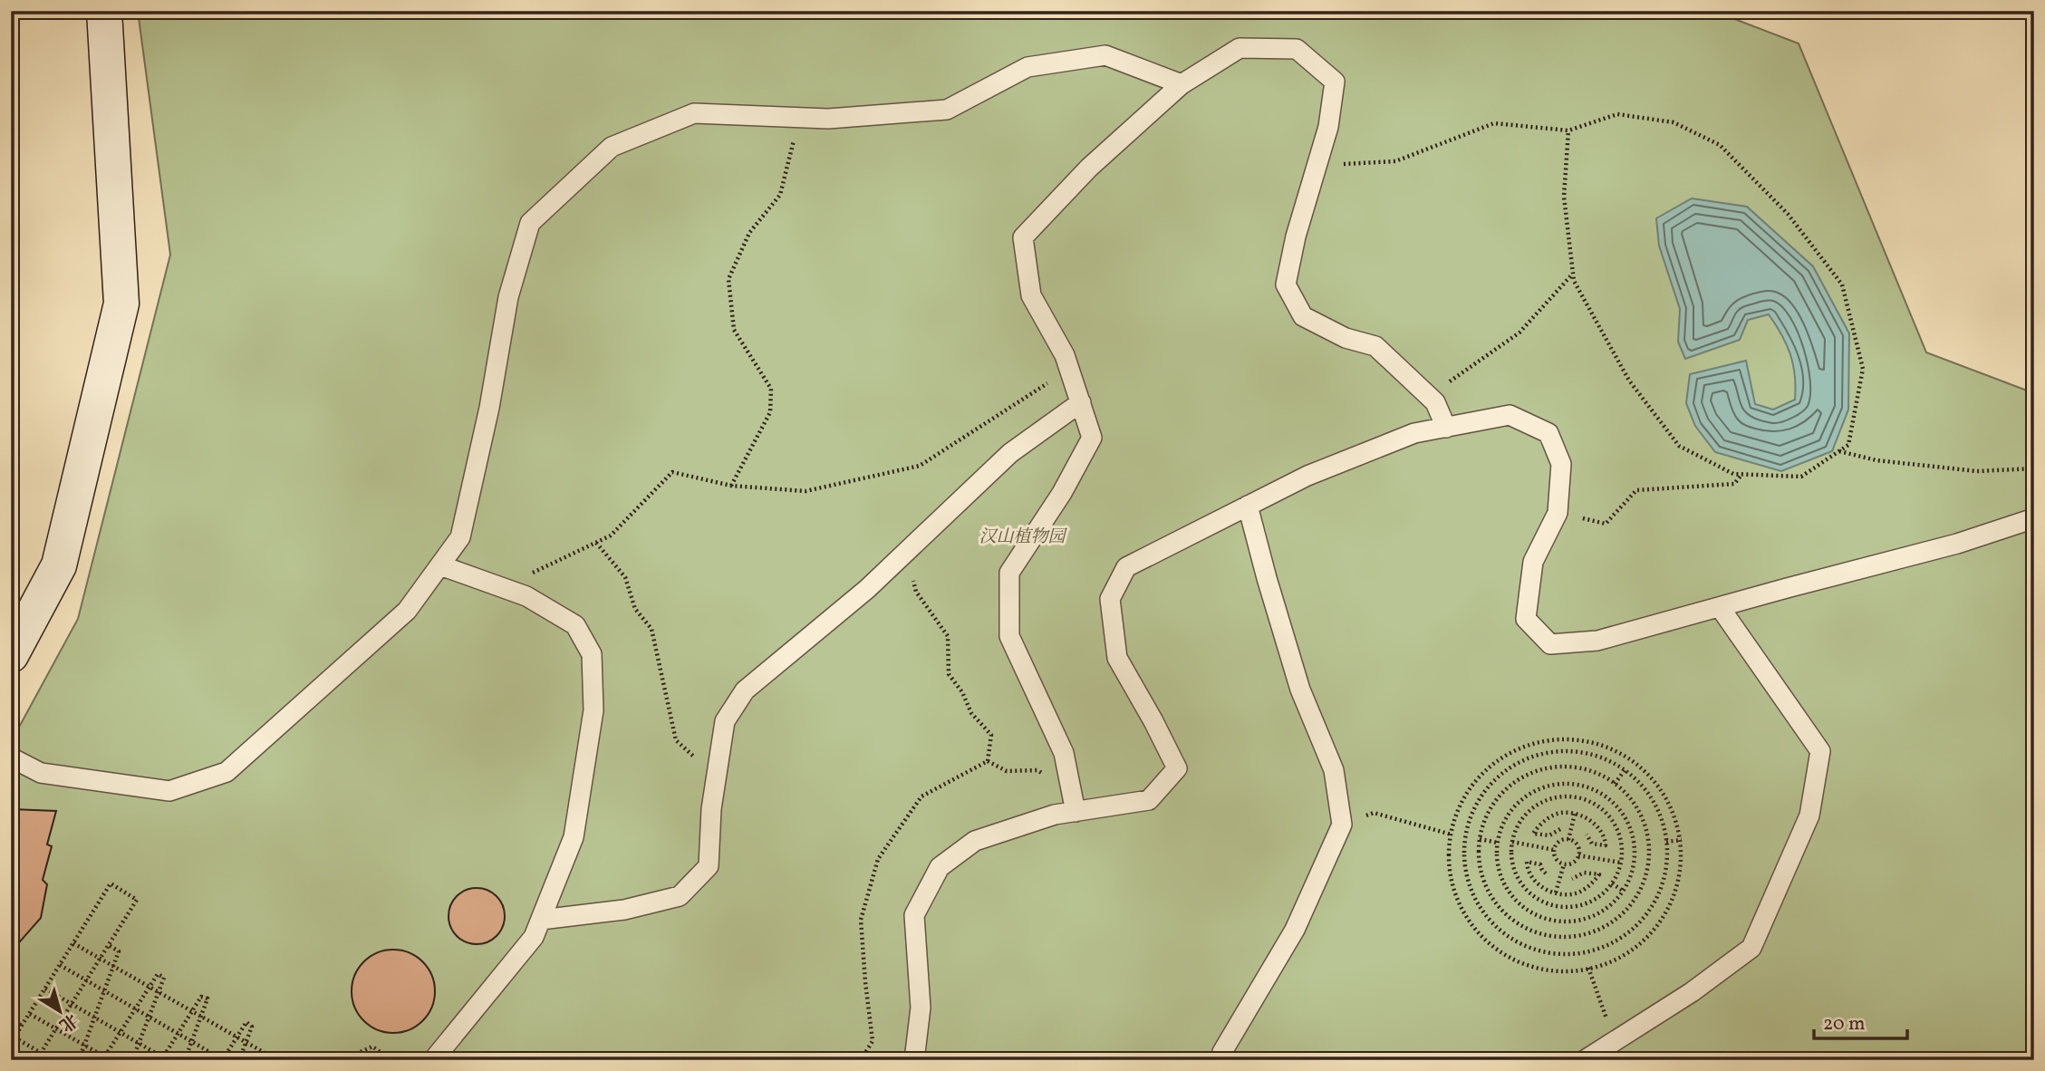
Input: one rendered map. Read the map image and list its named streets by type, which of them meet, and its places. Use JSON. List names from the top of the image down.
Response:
{
  "parks": ["汉山植物园"],
  "scale_bar": "20 m",
  "north": "bottom right"
}
